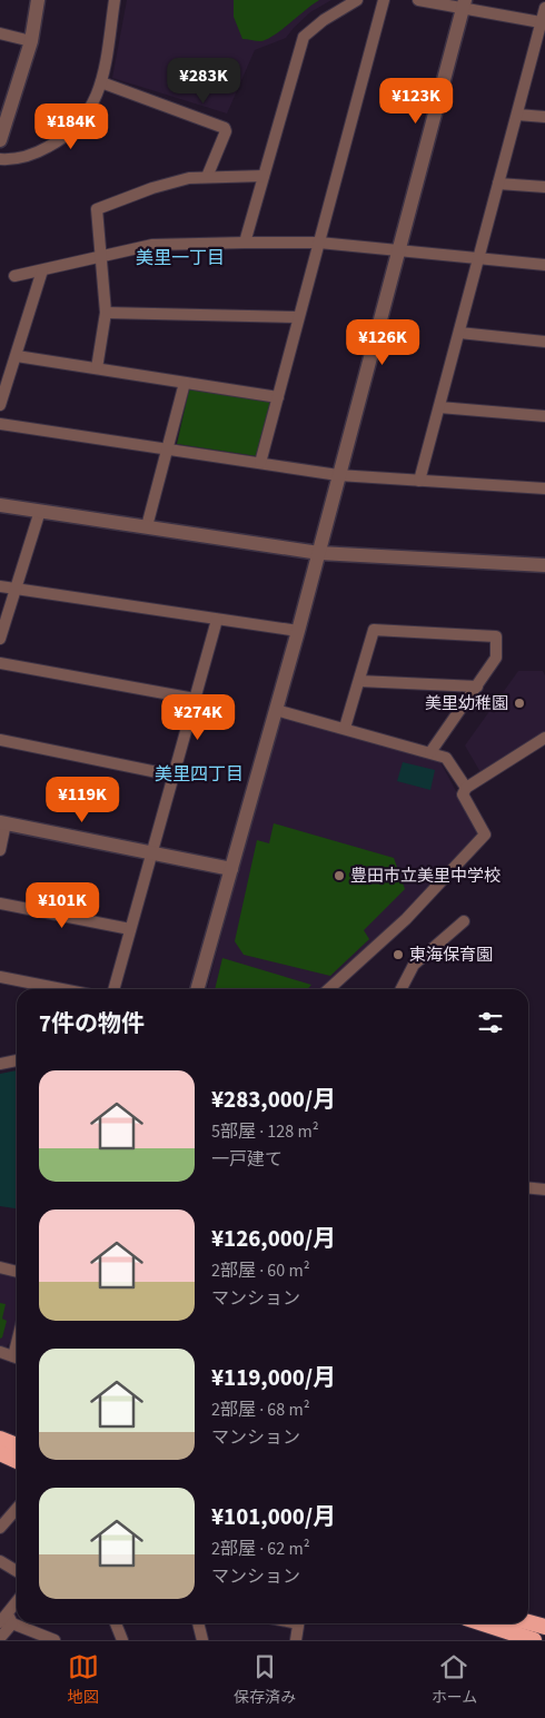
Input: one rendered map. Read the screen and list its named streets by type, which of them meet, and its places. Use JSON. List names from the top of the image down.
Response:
{
  "districts": ["美里一丁目", "美里四丁目"],
  "places": ["美里幼稚園", "豊田市立美里中学校", "東海保育園"],
  "page": {
    "price": [
      "¥283K",
      "¥123K",
      "¥184K",
      "¥126K",
      "¥274K",
      "¥119K",
      "¥101K"
    ],
    "heading": "7件の物件",
    "list": [
      {
        "name": "¥283,000/月",
        "note": "5部屋 · 128 m² · 一戸建て"
      },
      {
        "name": "¥126,000/月",
        "note": "2部屋 · 60 m² · マンション"
      },
      {
        "name": "¥119,000/月",
        "note": "2部屋 · 68 m² · マンション"
      },
      {
        "name": "¥101,000/月",
        "note": "2部屋 · 62 m² · マンション"
      }
    ],
    "tabs": ["地図", "保存済み", "ホーム"]
  }
}
